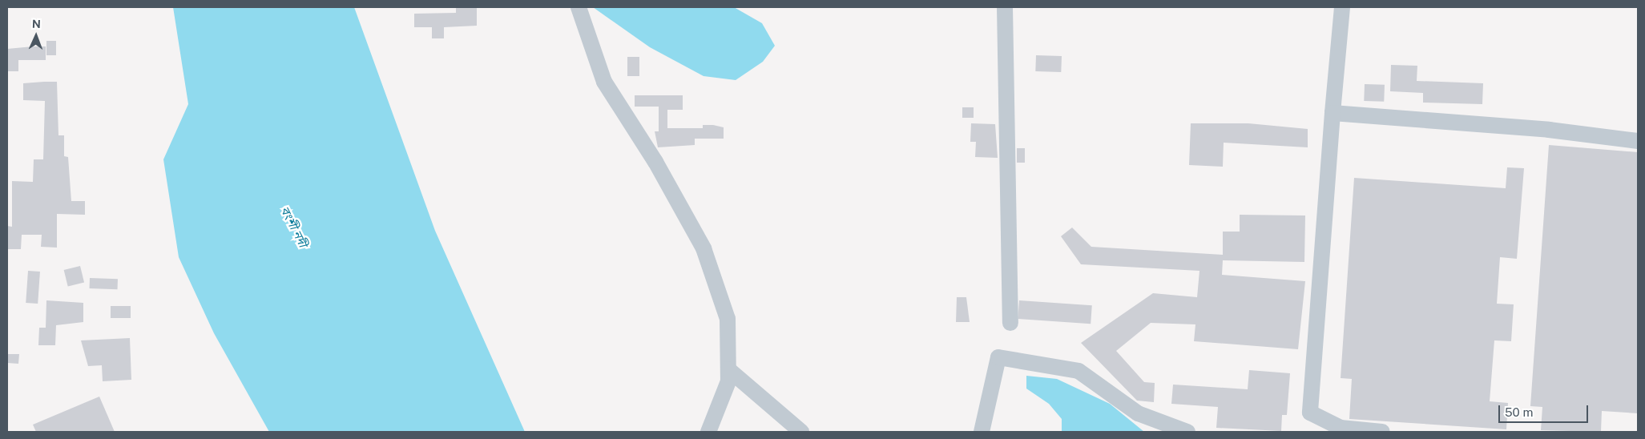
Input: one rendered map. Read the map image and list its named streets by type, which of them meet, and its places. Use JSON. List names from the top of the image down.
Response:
{
  "water": ["বংশী নদী"],
  "scale_bar": "50 m",
  "north": "top"
}
